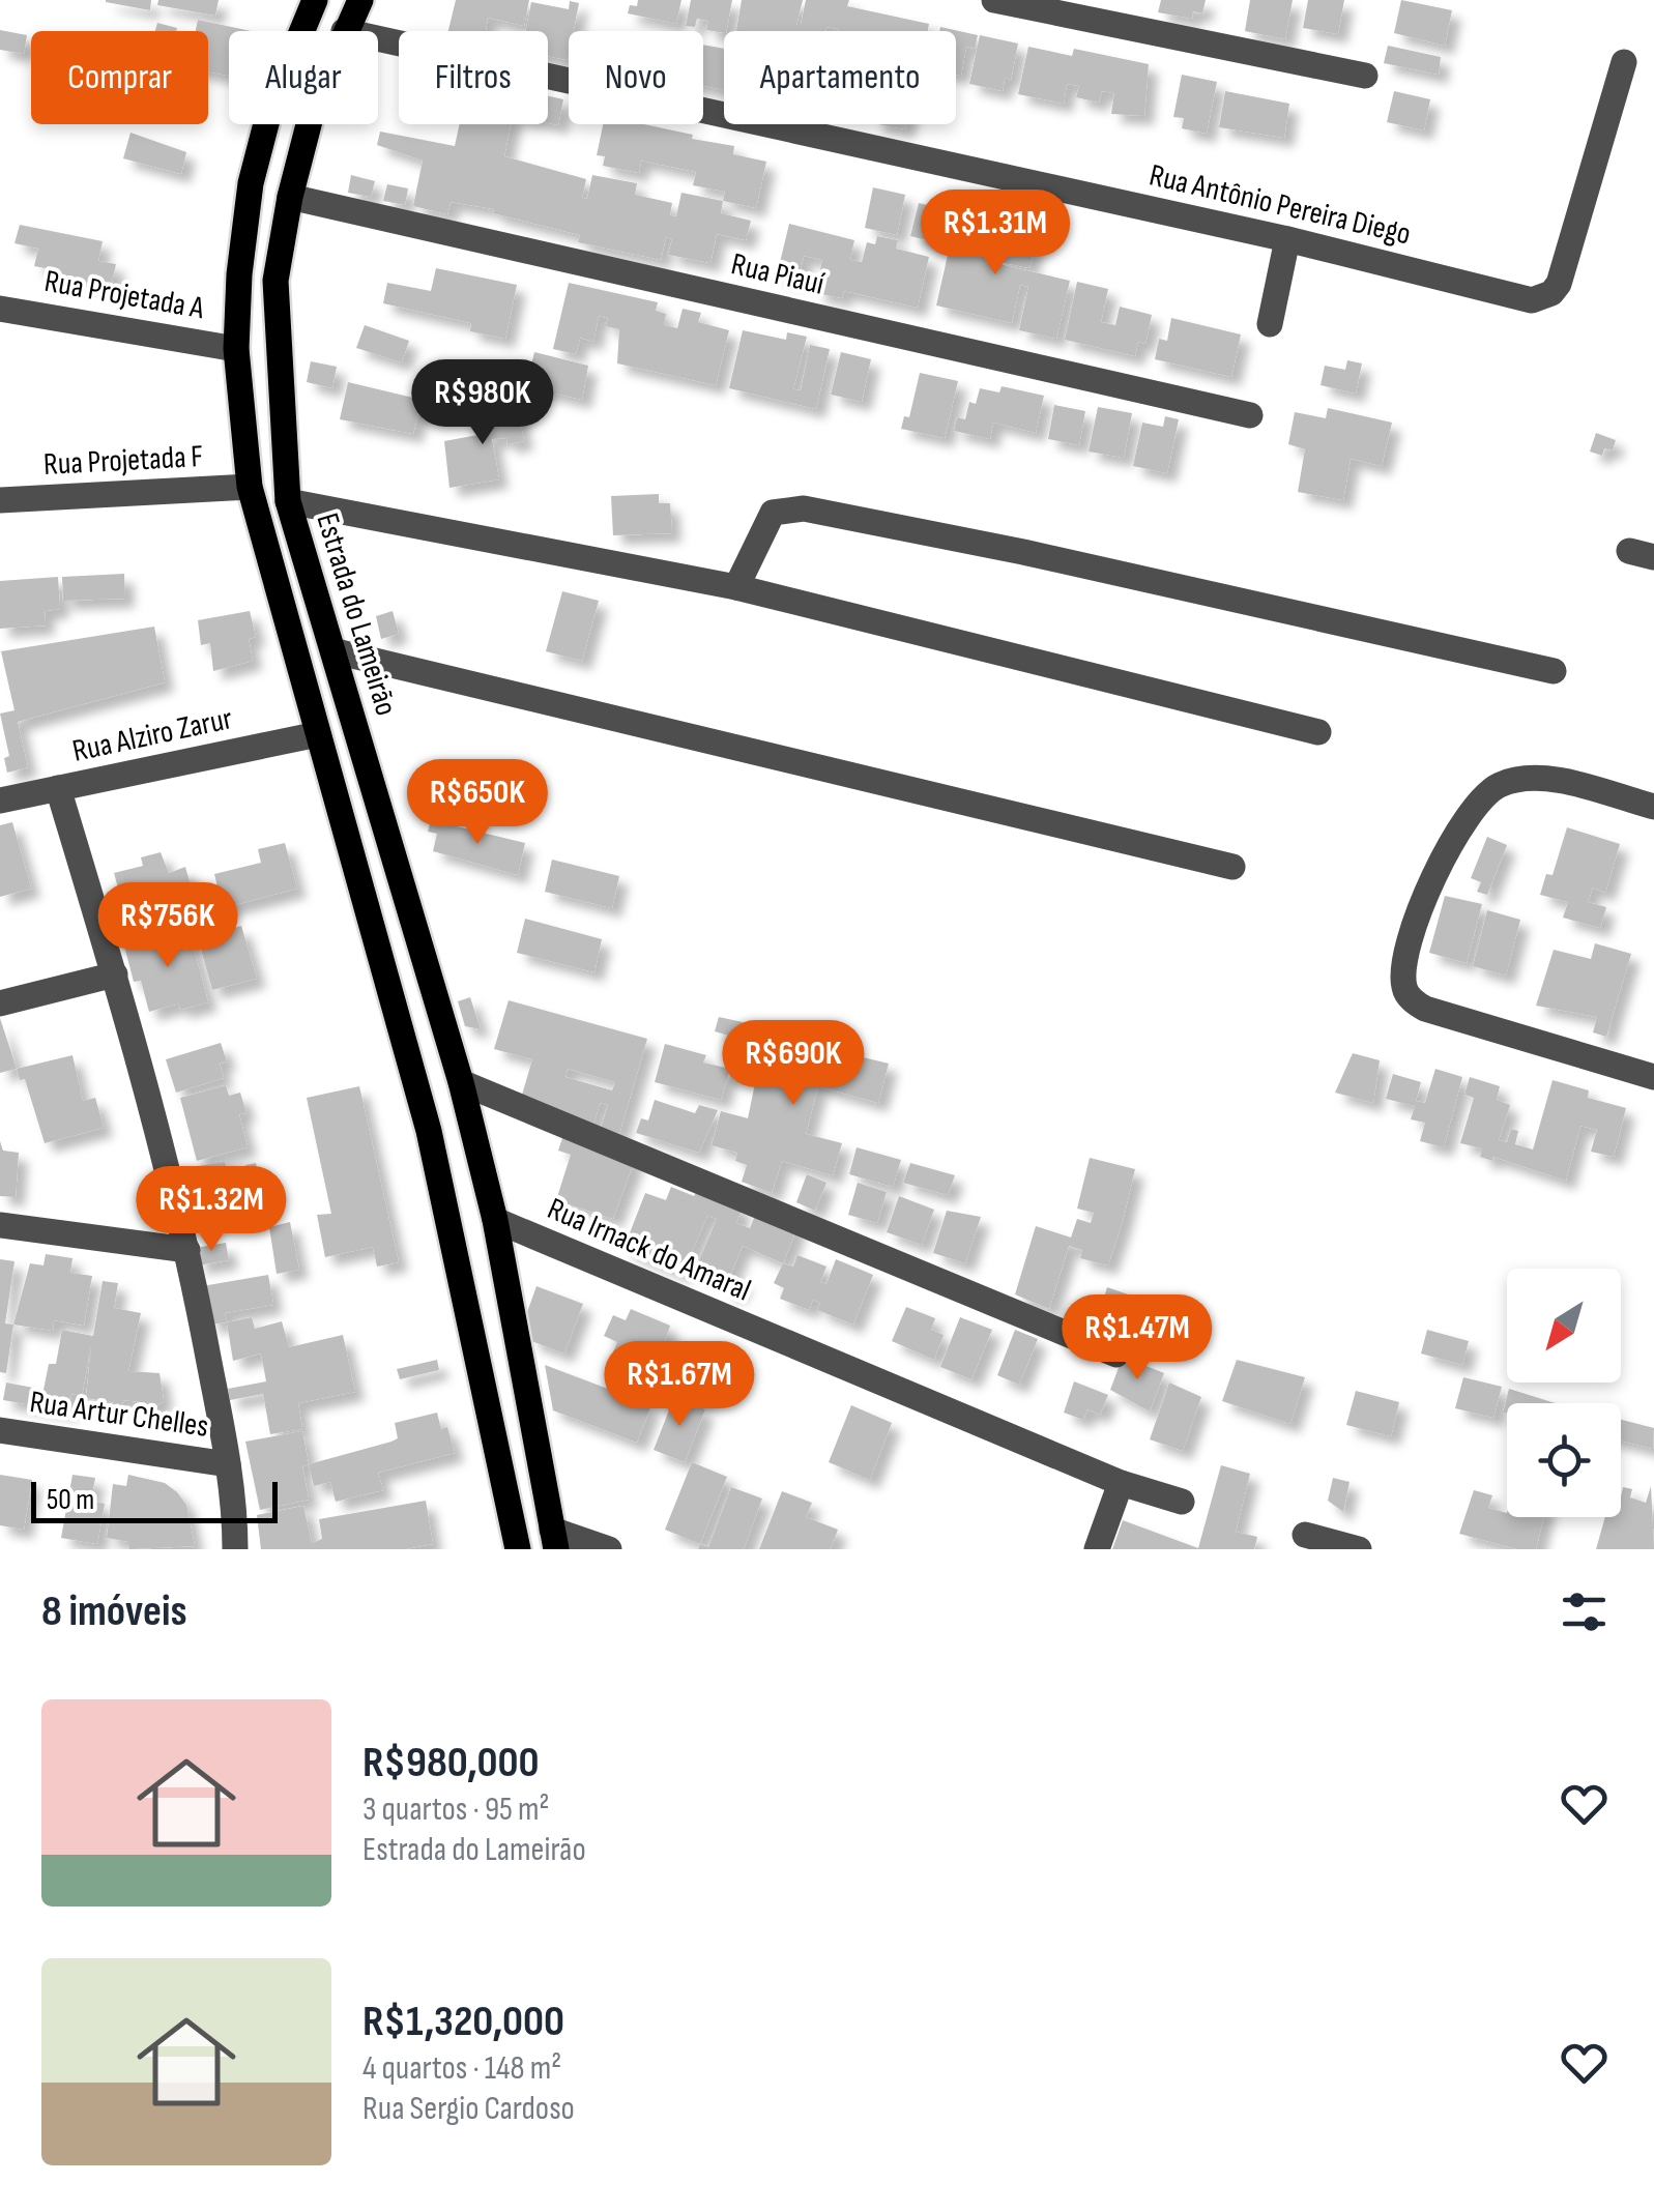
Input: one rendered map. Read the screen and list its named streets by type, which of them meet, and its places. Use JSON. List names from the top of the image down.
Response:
{
  "streets": {
    "main road": ["Estrada do Lameirão"],
    "street": [
      "Rua Antônio Pereira Diego",
      "Rua Piauí",
      "Rua Projetada A",
      "Rua Projetada F",
      "Rua Alziro Zarur",
      "Rua Irnack do Amaral",
      "Rua Artur Chelles"
    ]
  },
  "crossings": [
    ["Rua Piauí", "Estrada do Lameirão"],
    ["Estrada do Lameirão", "Rua Irnack do Amaral"]
  ],
  "scale_bar": "50 m",
  "north": "bottom left",
  "page": {
    "chip": [
      "Comprar",
      "Alugar",
      "Filtros",
      "Novo",
      "Apartamento"
    ],
    "price": [
      "R$1.31M",
      "R$980K",
      "R$650K",
      "R$756K",
      "R$690K",
      "R$1.32M",
      "R$1.47M",
      "R$1.67M"
    ],
    "scale": "50 m",
    "heading": "8 imóveis",
    "list": [
      {
        "name": "R$980,000",
        "note": "3 quartos · 95 m² · Estrada do Lameirão"
      },
      {
        "name": "R$1,320,000",
        "note": "4 quartos · 148 m² · Rua Sergio Cardoso"
      }
    ]
  }
}
